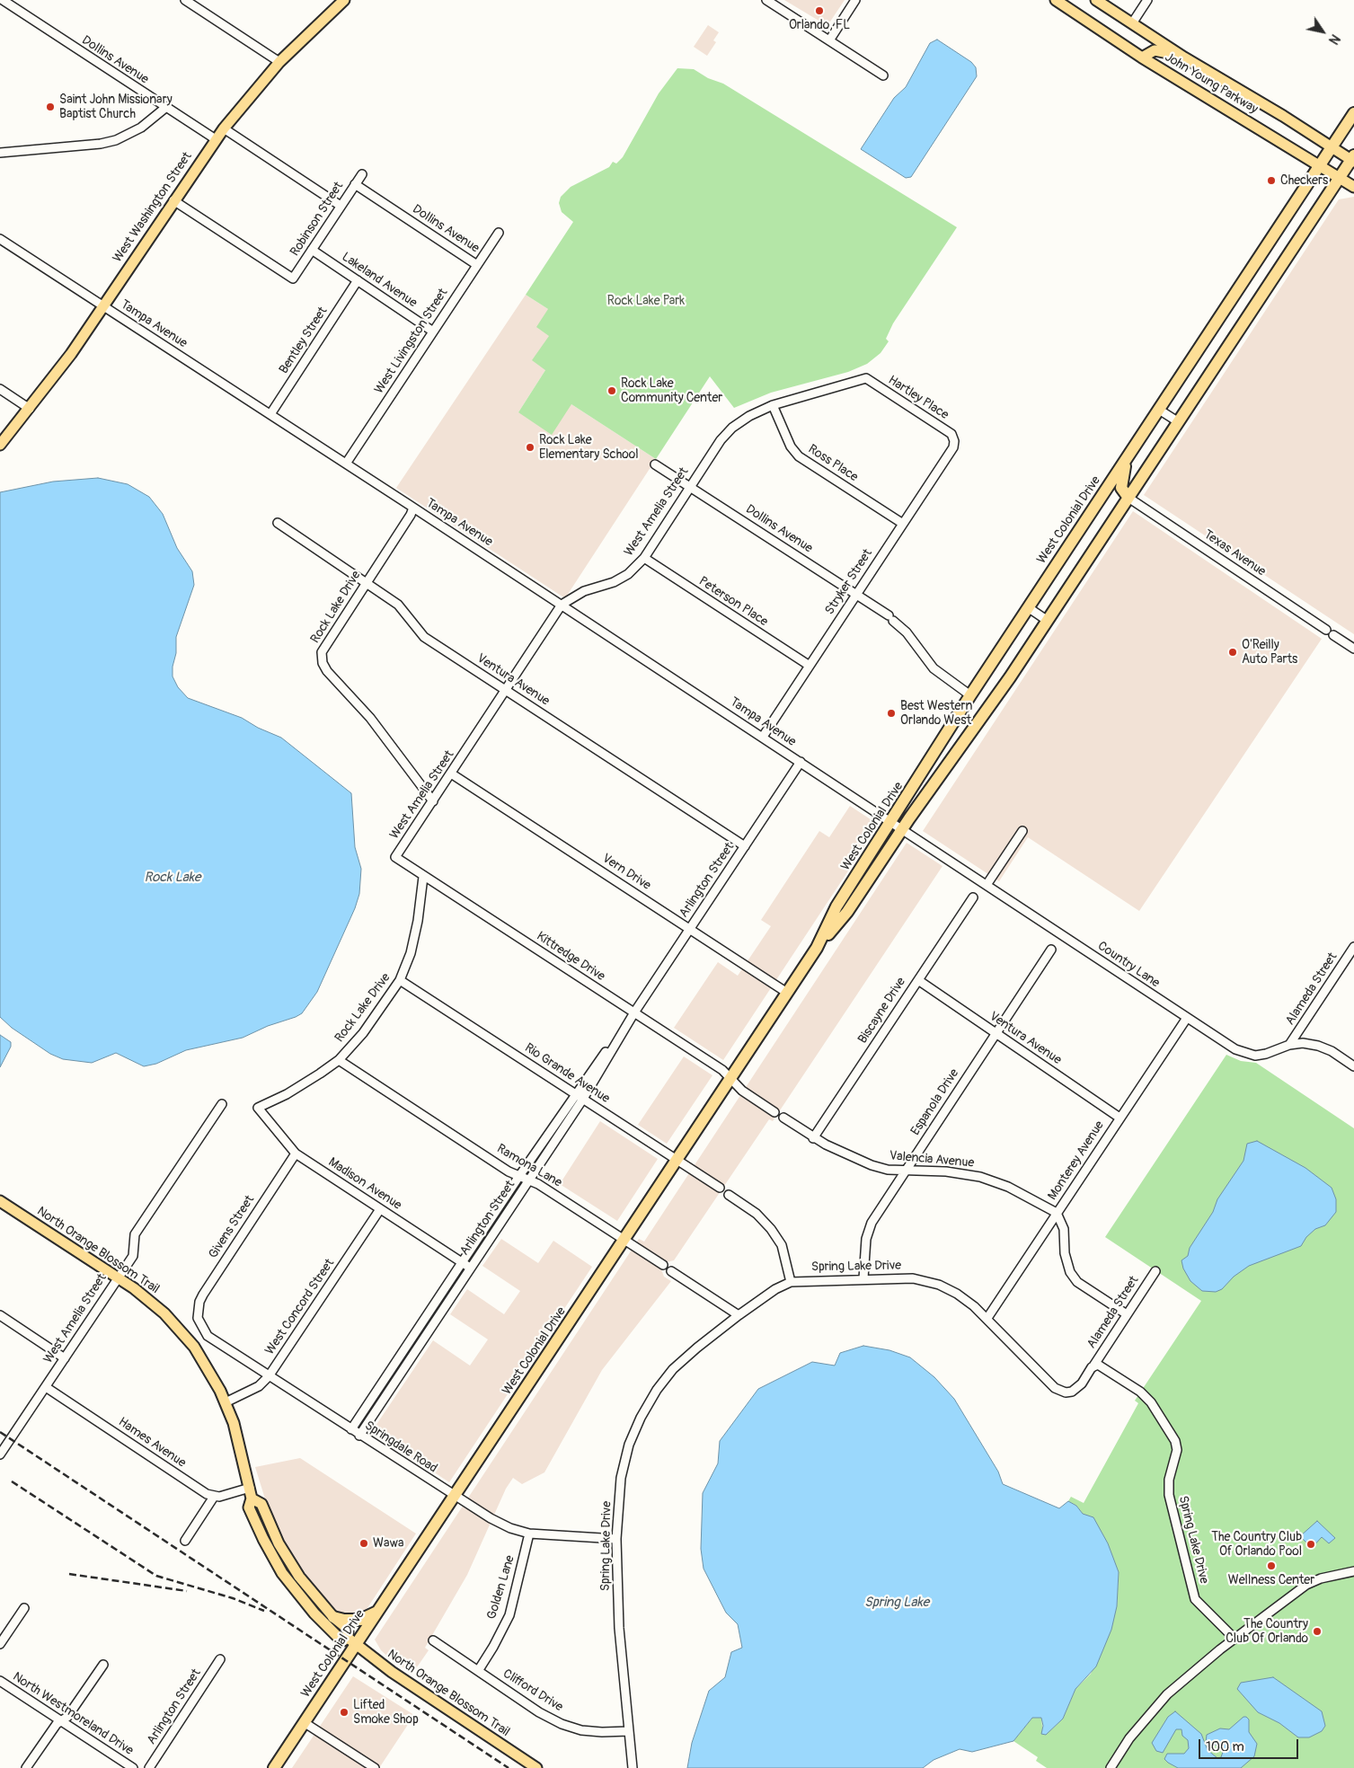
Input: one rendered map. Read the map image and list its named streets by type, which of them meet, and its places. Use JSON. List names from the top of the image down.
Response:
{
  "streets": {
    "highway": ["West Colonial Drive"],
    "main road": ["John Young Parkway", "West Washington Street", "North Orange Blossom Trail"],
    "street": [
      "Dollins Avenue",
      "Robinson Street",
      "Lakeland Avenue",
      "Tampa Avenue",
      "Bentley Street",
      "West Livingston Street",
      "Hartley Place",
      "Ross Place",
      "West Amelia Street",
      "Texas Avenue",
      "Stryker Street",
      "Peterson Place",
      "Rock Lake Drive",
      "Ventura Avenue",
      "Vern Drive",
      "Arlington Street",
      "Kittredge Drive",
      "Country Lane",
      "Alameda Street",
      "Biscayne Drive",
      "Rio Grande Avenue",
      "Espanola Drive",
      "Valencia Avenue",
      "Monterey Avenue",
      "Ramona Lane",
      "Madison Avenue",
      "Givens Street",
      "Spring Lake Drive",
      "West Concord Street",
      "Hames Avenue",
      "Springdale Road",
      "Golden Lane",
      "Clifford Drive",
      "North Westmoreland Drive"
    ]
  },
  "crossings": [
    ["Dollins Avenue", "West Washington Street"],
    ["Dollins Avenue", "Robinson Street"],
    ["Dollins Avenue", "West Livingston Street"],
    ["Dollins Avenue", "West Amelia Street"],
    ["Dollins Avenue", "West Colonial Drive"],
    ["Dollins Avenue", "Stryker Street"],
    ["John Young Parkway", "West Colonial Drive"],
    ["West Washington Street", "Robinson Street"],
    ["West Washington Street", "Tampa Avenue"],
    ["Robinson Street", "Lakeland Avenue"],
    ["Lakeland Avenue", "Bentley Street"],
    ["Lakeland Avenue", "West Livingston Street"],
    ["Tampa Avenue", "Bentley Street"],
    ["Tampa Avenue", "West Livingston Street"],
    ["Tampa Avenue", "West Amelia Street"],
    ["Tampa Avenue", "West Colonial Drive"],
    ["Tampa Avenue", "Stryker Street"],
    ["Tampa Avenue", "Rock Lake Drive"],
    ["Tampa Avenue", "Arlington Street"],
    ["Tampa Avenue", "Country Lane"],
    ["Hartley Place", "West Amelia Street"],
    ["Hartley Place", "Stryker Street"],
    ["Ross Place", "West Amelia Street"],
    ["Ross Place", "Stryker Street"],
    ["West Amelia Street", "Peterson Place"],
    ["West Amelia Street", "Rock Lake Drive"],
    ["West Amelia Street", "Ventura Avenue"],
    ["West Amelia Street", "Vern Drive"],
    ["West Amelia Street", "Kittredge Drive"],
    ["West Amelia Street", "North Orange Blossom Trail"],
    ["West Amelia Street", "Hames Avenue"],
    ["West Colonial Drive", "Texas Avenue"],
    ["West Colonial Drive", "Vern Drive"],
    ["West Colonial Drive", "Kittredge Drive"],
    ["West Colonial Drive", "Country Lane"],
    ["West Colonial Drive", "Rio Grande Avenue"],
    ["West Colonial Drive", "Ramona Lane"],
    ["West Colonial Drive", "North Orange Blossom Trail"],
    ["West Colonial Drive", "Springdale Road"],
    ["Stryker Street", "Peterson Place"],
    ["Rock Lake Drive", "Ventura Avenue"],
    ["Rock Lake Drive", "Kittredge Drive"],
    ["Rock Lake Drive", "Rio Grande Avenue"],
    ["Rock Lake Drive", "Ramona Lane"],
    ["Rock Lake Drive", "Madison Avenue"],
    ["Ventura Avenue", "Arlington Street"],
    ["Ventura Avenue", "Biscayne Drive"],
    ["Ventura Avenue", "Espanola Drive"],
    ["Ventura Avenue", "Monterey Avenue"],
    ["Vern Drive", "Arlington Street"],
    ["Arlington Street", "Kittredge Drive"],
    ["Arlington Street", "Rio Grande Avenue"],
    ["Arlington Street", "Ramona Lane"],
    ["Arlington Street", "Madison Avenue"],
    ["Arlington Street", "Springdale Road"],
    ["Country Lane", "Alameda Street"],
    ["Country Lane", "Monterey Avenue"],
    ["Alameda Street", "Spring Lake Drive"],
    ["Biscayne Drive", "Valencia Avenue"],
    ["Espanola Drive", "Valencia Avenue"],
    ["Espanola Drive", "Spring Lake Drive"],
    ["Valencia Avenue", "Monterey Avenue"],
    ["Monterey Avenue", "Spring Lake Drive"],
    ["Madison Avenue", "Givens Street"],
    ["Madison Avenue", "West Concord Street"],
    ["Givens Street", "Springdale Road"],
    ["North Orange Blossom Trail", "West Concord Street"],
    ["Spring Lake Drive", "Springdale Road"],
    ["Spring Lake Drive", "Clifford Drive"],
    ["West Concord Street", "Springdale Road"],
    ["Springdale Road", "Golden Lane"],
    ["Golden Lane", "Clifford Drive"]
  ],
  "water": ["Rock Lake", "Spring Lake"],
  "parks": ["Rock Lake Park"],
  "places": [
    "Orlando, FL",
    "Saint John Missionary Baptist Church",
    "Checkers",
    "Rock Lake Community Center",
    "Rock Lake Elementary School",
    "O'Reilly Auto Parts",
    "Best Western Orlando West",
    "Wawa",
    "The Country Club Of Orlando Pool",
    "Wellness Center",
    "The Country Club Of Orlando",
    "Lifted Smoke Shop"
  ],
  "scale_bar": "100 m",
  "north": "bottom right"
}
